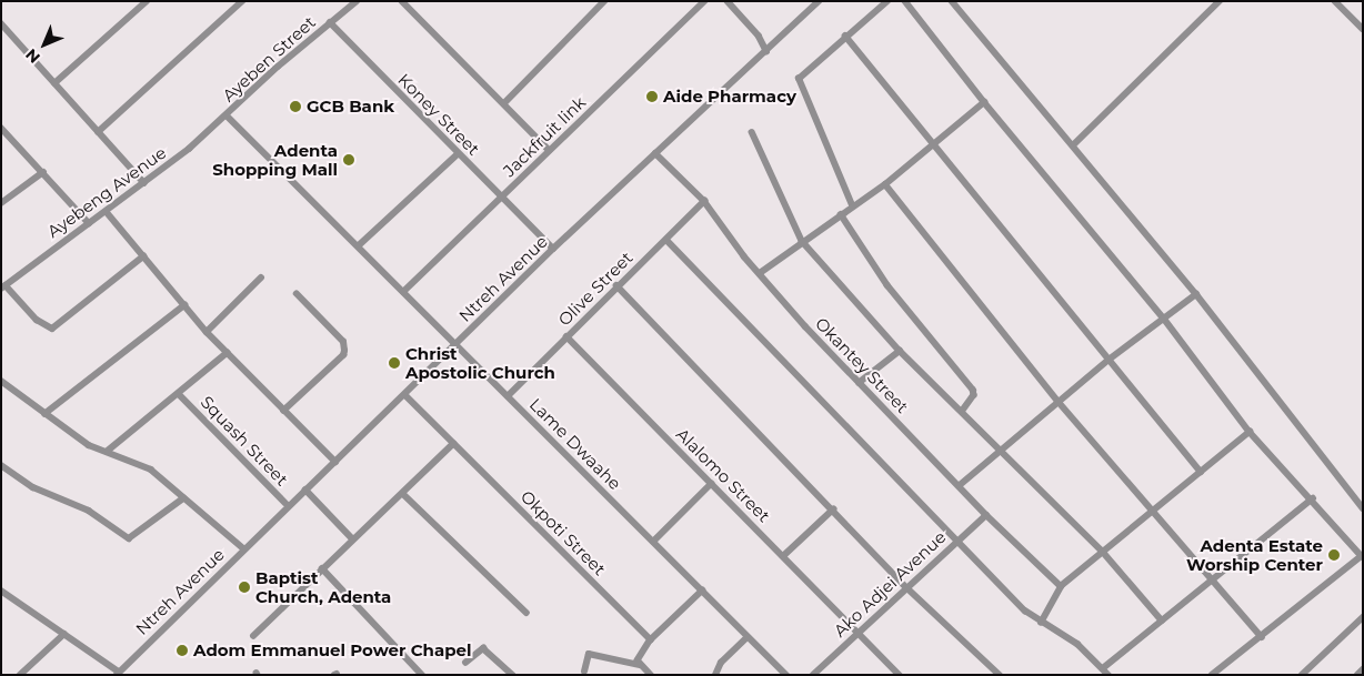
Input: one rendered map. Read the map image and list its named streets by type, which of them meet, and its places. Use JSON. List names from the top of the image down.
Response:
{
  "streets": {
    "street": [
      "Ayeben Street",
      "Koney Street",
      "Jackfruit link",
      "Ayebeng Avenue",
      "Ntreh Avenue",
      "Olive Street",
      "Okantey Street",
      "Squash Street",
      "Lame Dwaahe",
      "Alalomo Street",
      "Okpoti Street",
      "Ako Adjei Avenue"
    ]
  },
  "crossings": [
    ["Ayeben Street", "Koney Street"],
    ["Ayeben Street", "Ayebeng Avenue"],
    ["Ayeben Street", "Lame Dwaahe"],
    ["Koney Street", "Jackfruit link"],
    ["Koney Street", "Ntreh Avenue"],
    ["Jackfruit link", "Lame Dwaahe"],
    ["Ayebeng Avenue", "Lame Dwaahe"],
    ["Ntreh Avenue", "Okantey Street"],
    ["Ntreh Avenue", "Squash Street"],
    ["Ntreh Avenue", "Lame Dwaahe"],
    ["Ntreh Avenue", "Okpoti Street"],
    ["Olive Street", "Okantey Street"],
    ["Olive Street", "Lame Dwaahe"],
    ["Olive Street", "Alalomo Street"],
    ["Okantey Street", "Ako Adjei Avenue"],
    ["Alalomo Street", "Ako Adjei Avenue"]
  ],
  "places": [
    "Aide Pharmacy",
    "GCB Bank",
    "Adenta Shopping Mall",
    "Christ Apostolic Church",
    "Adenta Estate Worship Center",
    "Baptist Church, Adenta",
    "Adom Emmanuel Power Chapel"
  ],
  "north": "bottom left"
}
